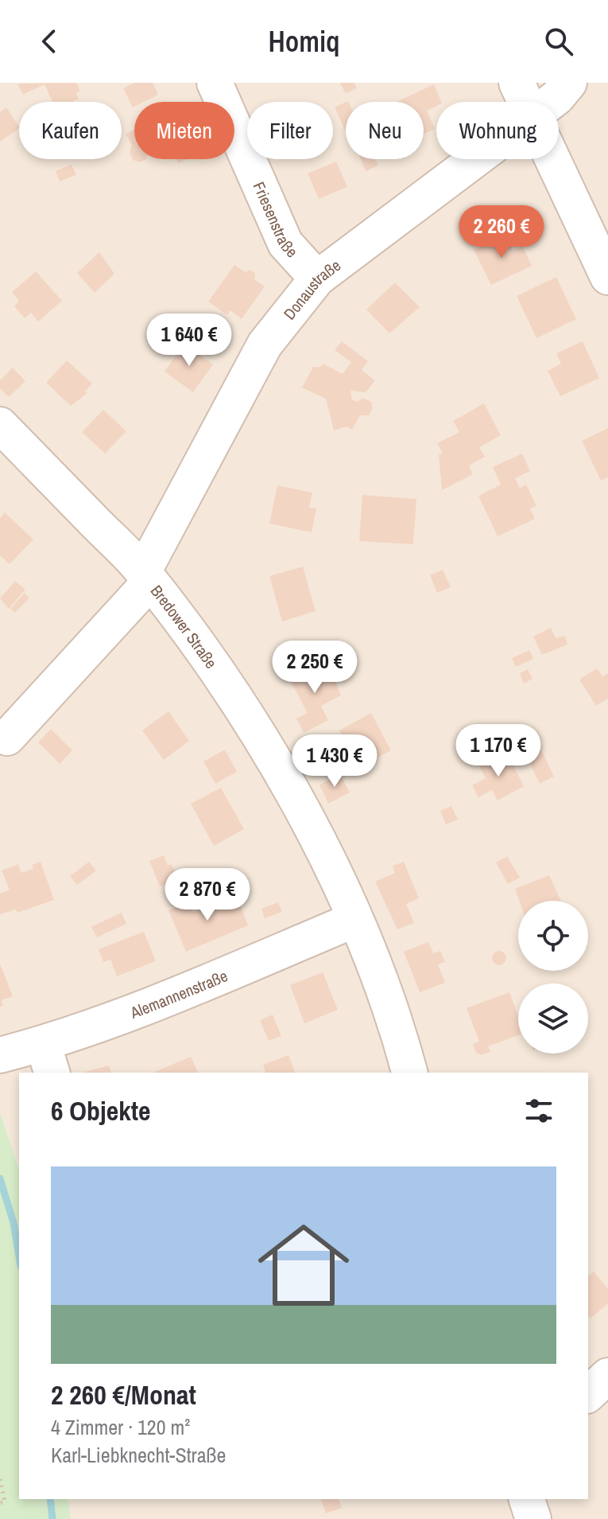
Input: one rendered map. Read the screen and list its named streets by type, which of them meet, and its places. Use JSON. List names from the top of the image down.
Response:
{
  "streets": {
    "street": [
      "Friesenstraße",
      "Donaustraße",
      "Bredower Straße",
      "Alemannenstraße"
    ]
  },
  "crossings": [
    ["Friesenstraße", "Donaustraße"],
    ["Donaustraße", "Bredower Straße"],
    ["Bredower Straße", "Alemannenstraße"]
  ],
  "page": {
    "header": "Homiq",
    "chip": [
      "Kaufen",
      "Mieten",
      "Filter",
      "Neu",
      "Wohnung"
    ],
    "price": [
      "2 260 €",
      "1 640 €",
      "2 250 €",
      "1 170 €",
      "1 430 €",
      "2 870 €"
    ],
    "heading": "6 Objekte",
    "list": [
      {
        "name": "2 260 €/Monat",
        "note": "4 Zimmer · 120 m² · Karl-Liebknecht-Straße"
      }
    ]
  }
}
